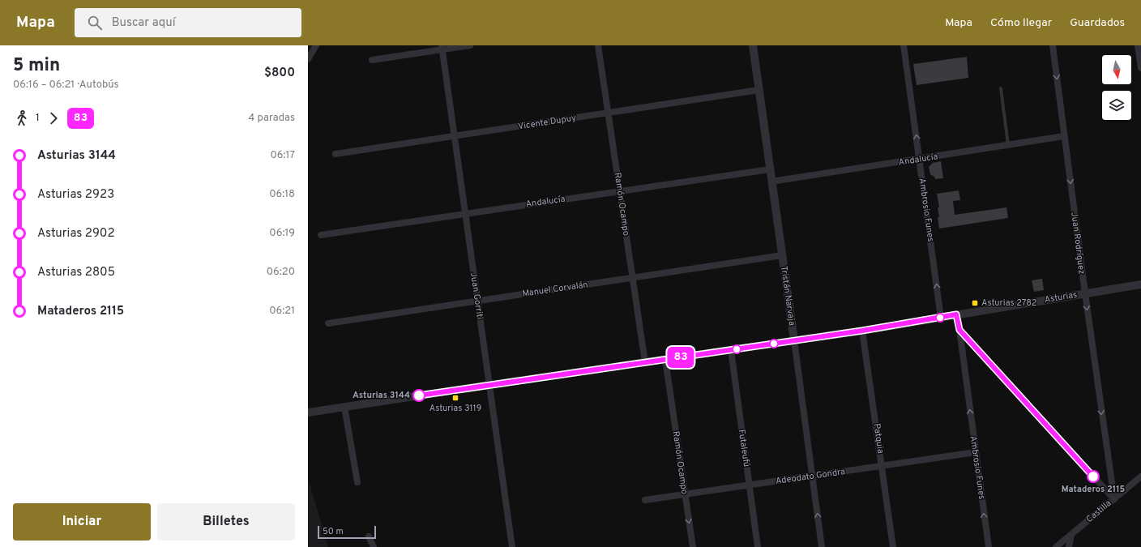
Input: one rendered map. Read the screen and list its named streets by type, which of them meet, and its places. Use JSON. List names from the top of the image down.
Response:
{
  "streets": {
    "street": [
      "Vicente Dupuy",
      "Andalucía",
      "Ramón Ocampo",
      "Ambrosio Funes",
      "Juan Rodríguez",
      "Manuel Corvalán",
      "Juan Gorriti",
      "Tristán Narvaja",
      "Asturias",
      "Patquia",
      "Futaleufú",
      "Adeodato Gondra",
      "Castilla"
    ]
  },
  "crossings": [
    ["Vicente Dupuy", "Ramón Ocampo"],
    ["Vicente Dupuy", "Juan Gorriti"],
    ["Vicente Dupuy", "Tristán Narvaja"],
    ["Andalucía", "Ramón Ocampo"],
    ["Andalucía", "Ambrosio Funes"],
    ["Andalucía", "Juan Rodríguez"],
    ["Andalucía", "Juan Gorriti"],
    ["Andalucía", "Tristán Narvaja"],
    ["Ramón Ocampo", "Manuel Corvalán"],
    ["Ramón Ocampo", "Asturias"],
    ["Ramón Ocampo", "Adeodato Gondra"],
    ["Ambrosio Funes", "Asturias"],
    ["Ambrosio Funes", "Adeodato Gondra"],
    ["Juan Rodríguez", "Asturias"],
    ["Juan Rodríguez", "Castilla"],
    ["Manuel Corvalán", "Juan Gorriti"],
    ["Manuel Corvalán", "Tristán Narvaja"],
    ["Juan Gorriti", "Asturias"],
    ["Tristán Narvaja", "Asturias"],
    ["Tristán Narvaja", "Adeodato Gondra"],
    ["Asturias", "Patquia"],
    ["Asturias", "Futaleufú"],
    ["Patquia", "Adeodato Gondra"],
    ["Futaleufú", "Adeodato Gondra"]
  ],
  "one_way": ["Ambrosio Funes", "Juan Rodríguez"],
  "places": {
    "transit": ["Asturias 2782", "Asturias 3119"],
    "other": ["Asturias 3144", "Mataderos 2115"]
  },
  "lines": ["bus line 83"],
  "scale_bar": "50 m",
  "north": "bottom",
  "page": {
    "header": "Mapa",
    "search": "Buscar aquí",
    "nav": ["Mapa", "Cómo llegar", "Guardados"],
    "heading": ["5 min", "06:16 – 06:21 · Autobús", "$800"],
    "on_map": "83",
    "legs": ["1", "83", "4 paradas"],
    "list": [
      {
        "name": "Asturias 3144",
        "value": "06:17"
      },
      {
        "name": "Asturias 2923",
        "value": "06:18"
      },
      {
        "name": "Asturias 2902",
        "value": "06:19"
      },
      {
        "name": "Asturias 2805",
        "value": "06:20"
      },
      {
        "name": "Mataderos 2115",
        "value": "06:21"
      }
    ],
    "buttons": ["Iniciar", "Billetes"],
    "scale": "50 m"
  }
}
